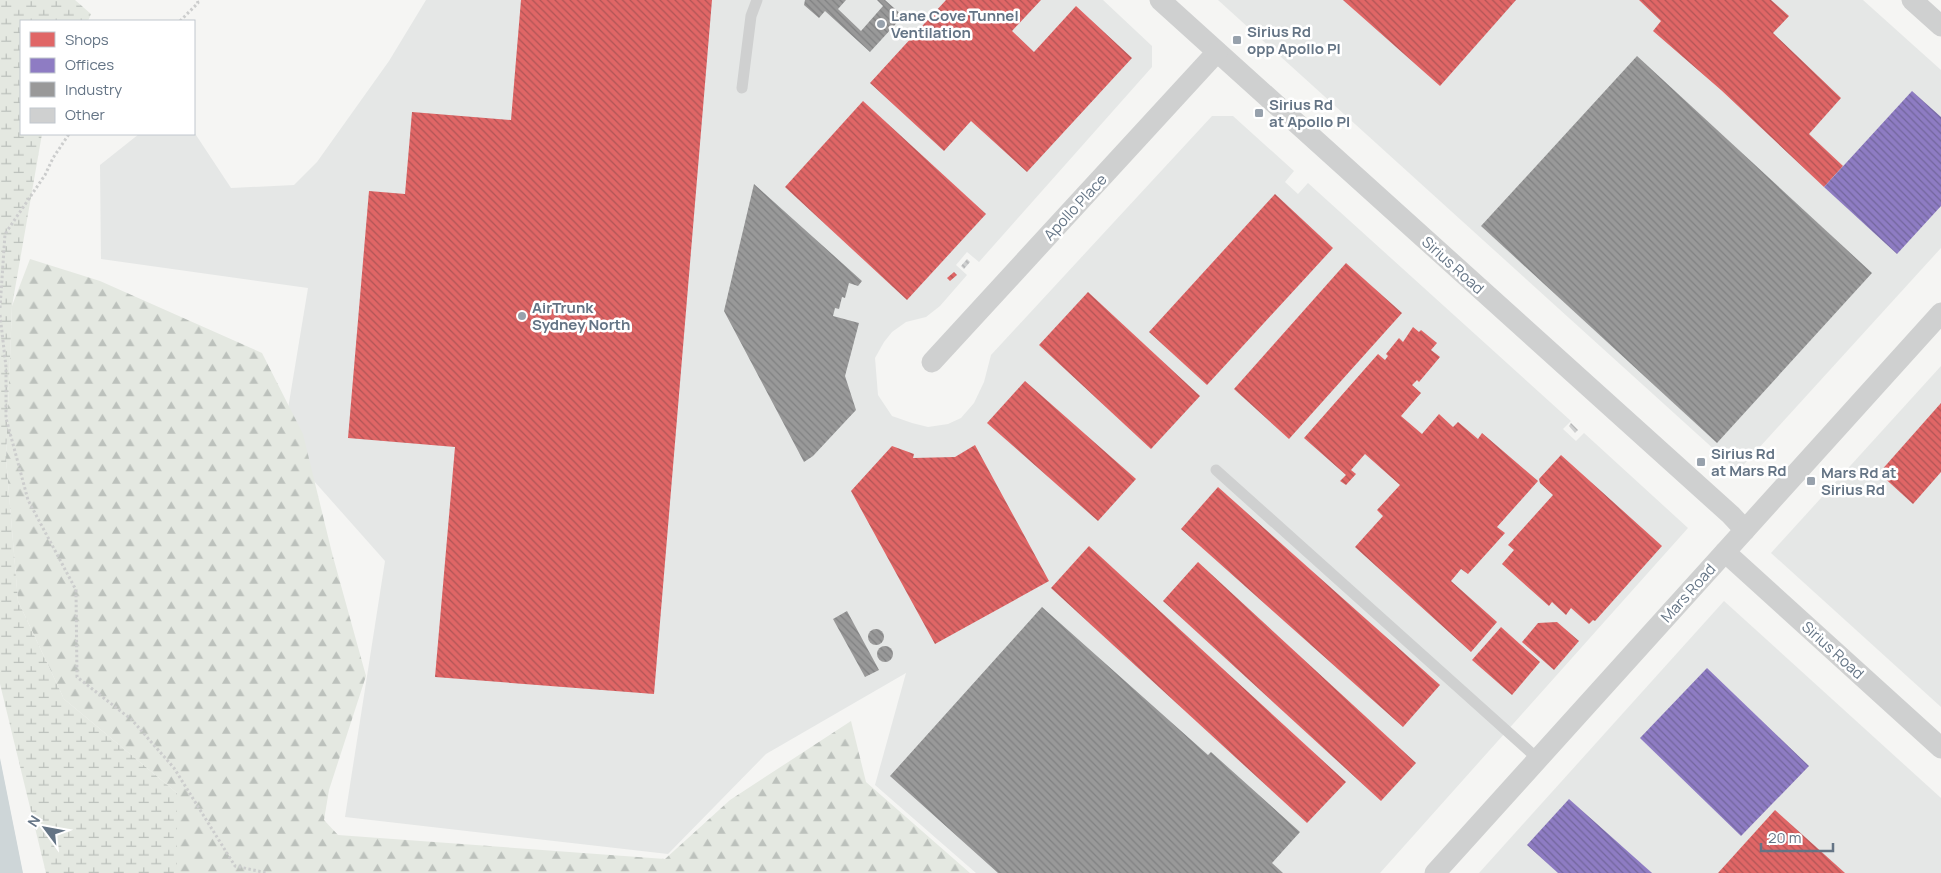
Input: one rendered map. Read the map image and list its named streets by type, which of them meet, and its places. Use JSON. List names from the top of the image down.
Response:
{
  "streets": {
    "street": ["Apollo Place", "Sirius Road", "Mars Road"]
  },
  "crossings": [
    ["Apollo Place", "Sirius Road"],
    ["Sirius Road", "Mars Road"]
  ],
  "places": {
    "other": ["Lane Cove Tunnel Ventilation", "AirTrunk Sydney North"],
    "transit": [
      "Sirius Rd opp Apollo Pl",
      "Sirius Rd at Apollo Pl",
      "Sirius Rd at Mars Rd",
      "Mars Rd at Sirius Rd"
    ]
  },
  "legend": [
    "Shops",
    "Offices",
    "Industry",
    "Other"
  ],
  "scale_bar": "20 m",
  "north": "top left"
}
